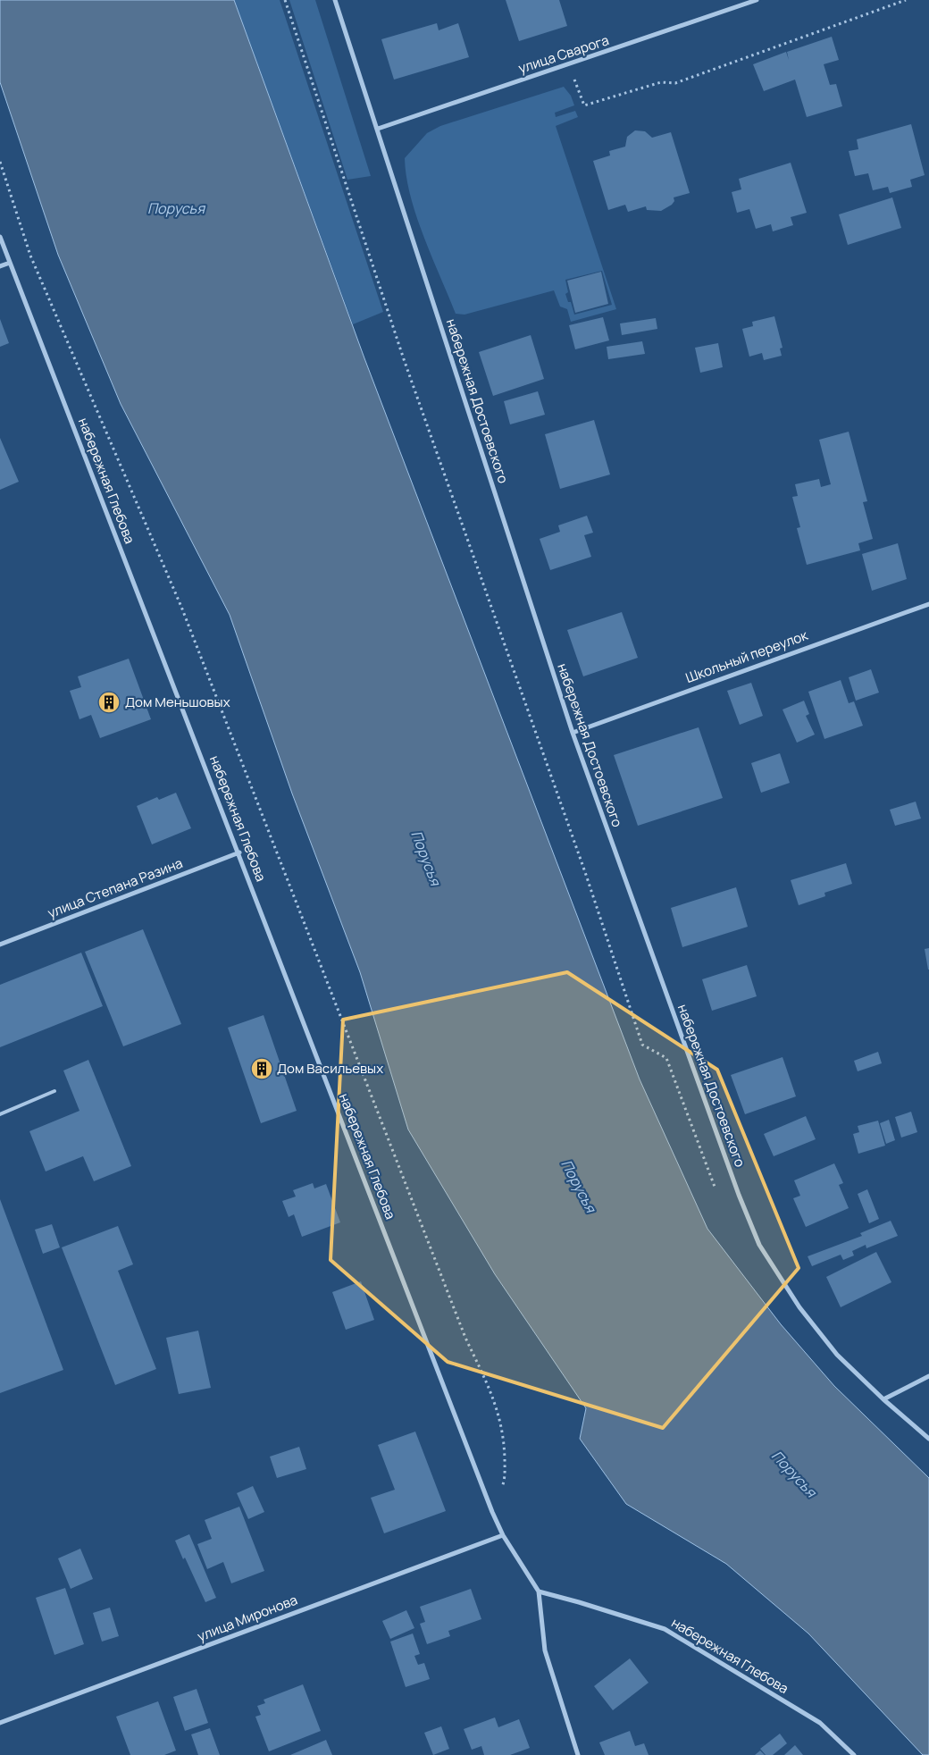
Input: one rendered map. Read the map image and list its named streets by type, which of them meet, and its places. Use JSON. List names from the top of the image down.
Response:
{
  "streets": {
    "street": [
      "улица Сварога",
      "набережная Достоевского",
      "набережная Глебова",
      "Школьный переулок",
      "улица Степана Разина",
      "улица Миронова"
    ]
  },
  "crossings": [
    ["улица Сварога", "набережная Достоевского"],
    ["набережная Достоевского", "Школьный переулок"],
    ["набережная Глебова", "улица Степана Разина"],
    ["набережная Глебова", "улица Миронова"]
  ],
  "water": ["Порусья"],
  "places": {
    "building": ["Дом Меньшовых", "Дом Васильевых"]
  }
}
